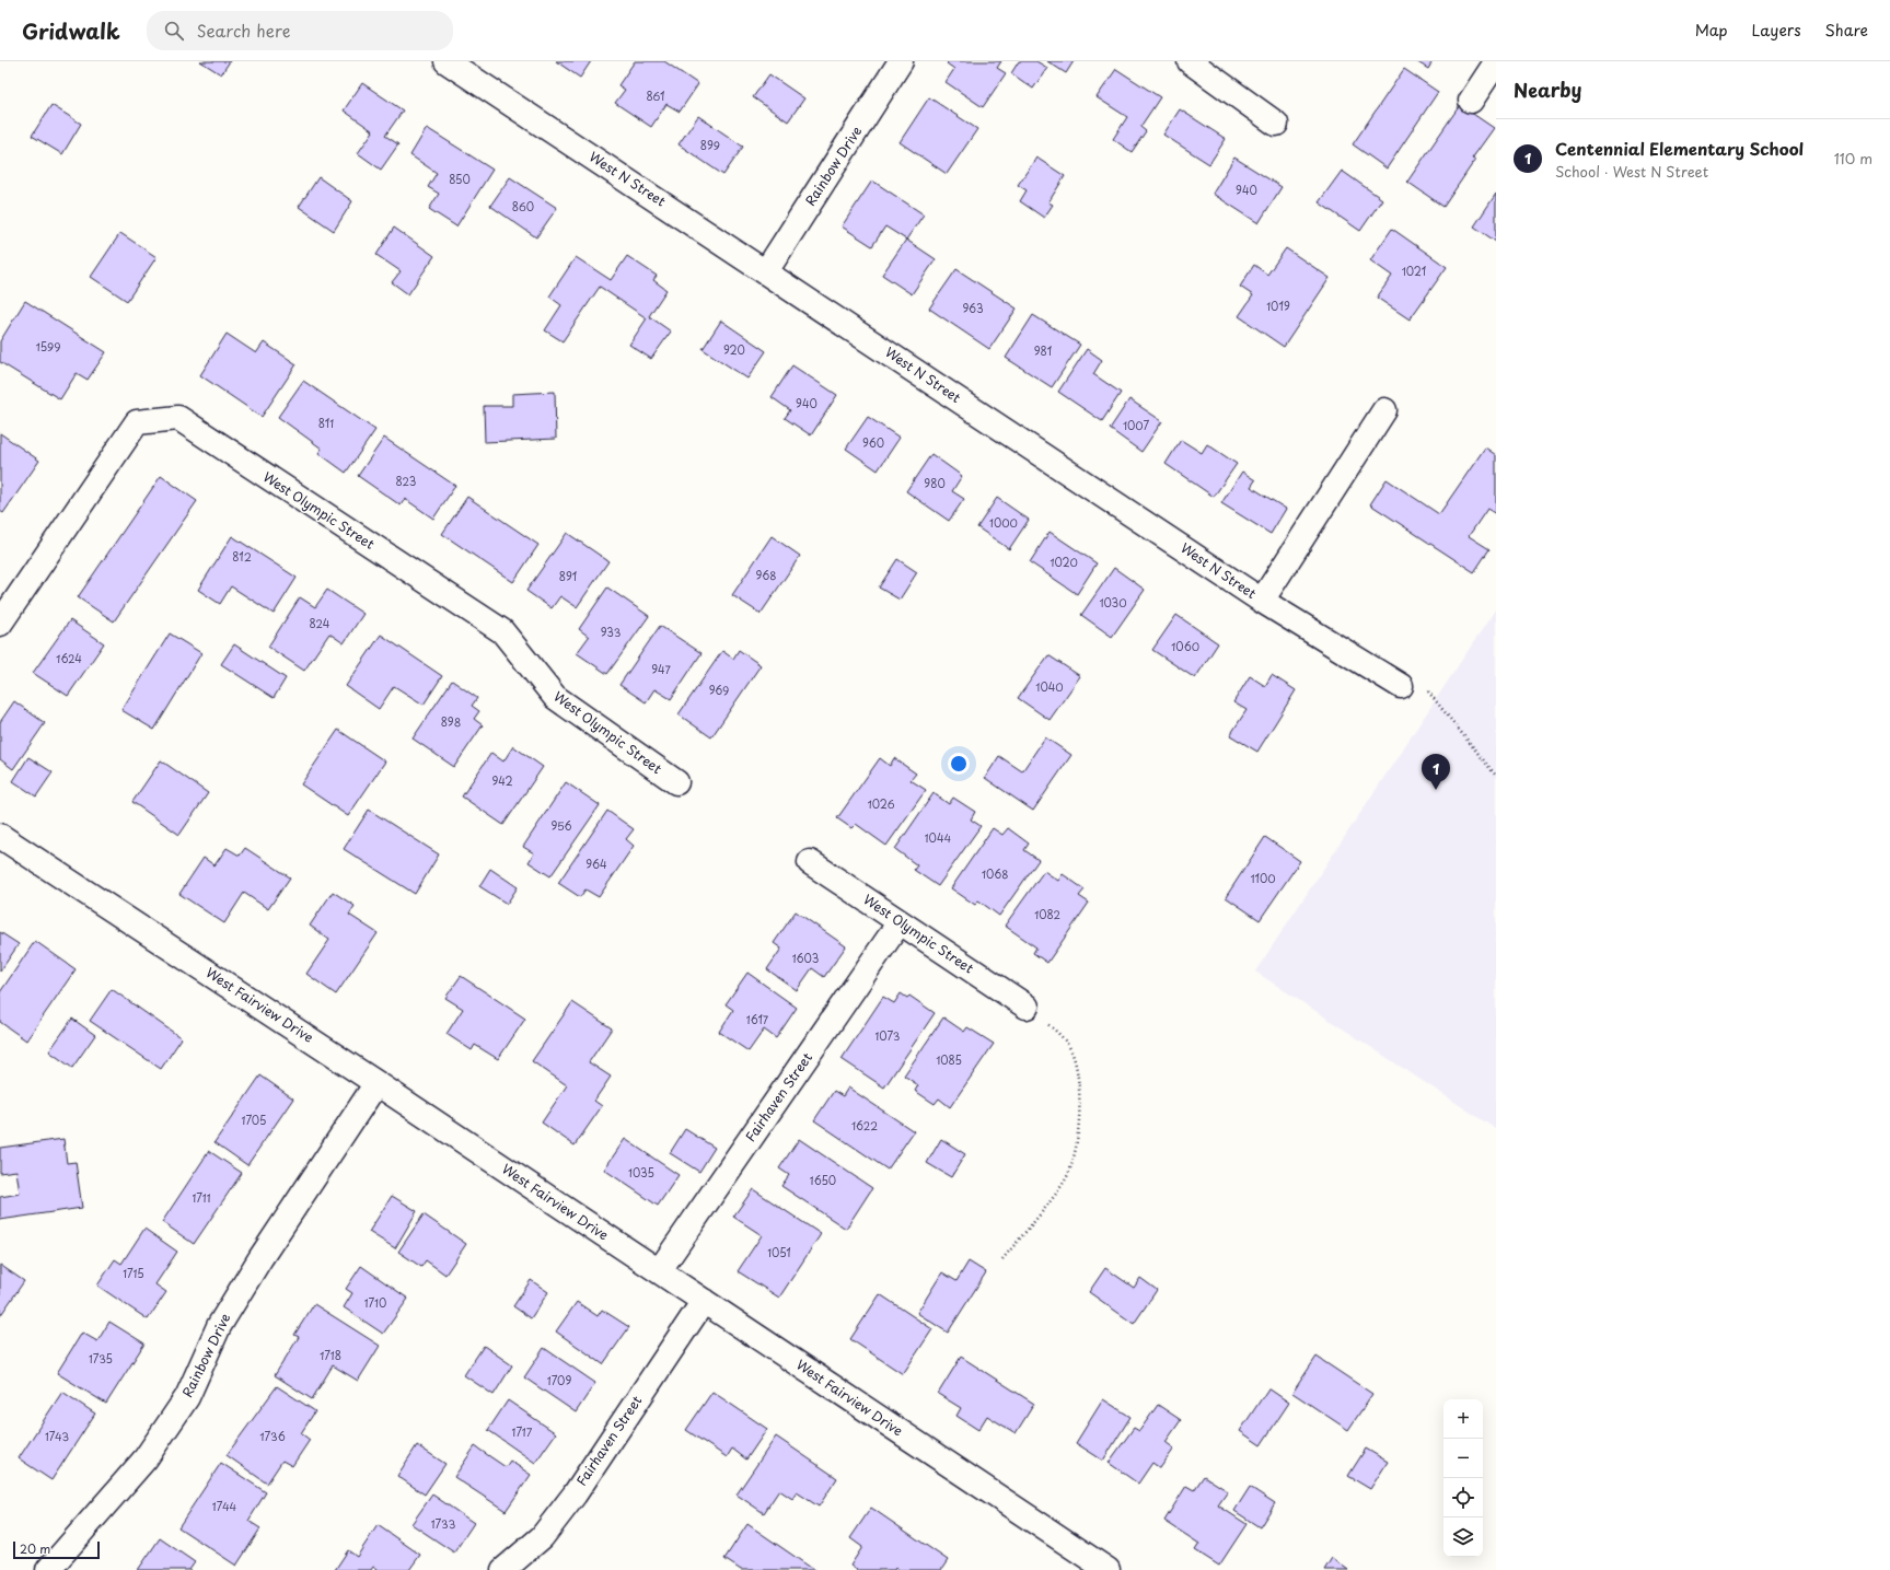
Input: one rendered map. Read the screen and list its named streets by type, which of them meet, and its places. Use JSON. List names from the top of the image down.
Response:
{
  "streets": {
    "street": [
      "Rainbow Drive",
      "West N Street",
      "West Olympic Street",
      "West Fairview Drive",
      "Fairhaven Street"
    ]
  },
  "crossings": [
    ["Rainbow Drive", "West N Street"],
    ["Rainbow Drive", "West Fairview Drive"],
    ["West Olympic Street", "Fairhaven Street"],
    ["West Fairview Drive", "Fairhaven Street"]
  ],
  "house_numbers": [
    "861",
    "899",
    "850",
    "940",
    "860",
    "1021",
    "1019",
    "963",
    "1599",
    "920",
    "981",
    "940",
    "811",
    "1007",
    "960",
    "823",
    "980",
    "1000",
    "812",
    "1020",
    "968",
    "891",
    "1030",
    "824",
    "933",
    "1060",
    "1624",
    "947",
    "1040",
    "969",
    "898",
    "942",
    "1026",
    "956",
    "1044",
    "964",
    "1068",
    "1100",
    "1082",
    "1603",
    "1617",
    "1073",
    "1085",
    "1705",
    "1622",
    "1035",
    "1650",
    "1711",
    "1051",
    "1715",
    "1710",
    "1718",
    "1735",
    "1709",
    "1717",
    "1743",
    "1736",
    "1744",
    "1733"
  ],
  "scale_bar": "20 m",
  "page": {
    "header": "Gridwalk",
    "search": "Search here",
    "nav": ["Map", "Layers", "Share"],
    "heading": "Nearby",
    "list": [
      {
        "mark": "1",
        "name": "Centennial Elementary School",
        "note": "School · West N Street",
        "value": "110 m"
      }
    ],
    "pins": "1",
    "map_buttons": ["+", "−"],
    "scale": "20 m"
  }
}
